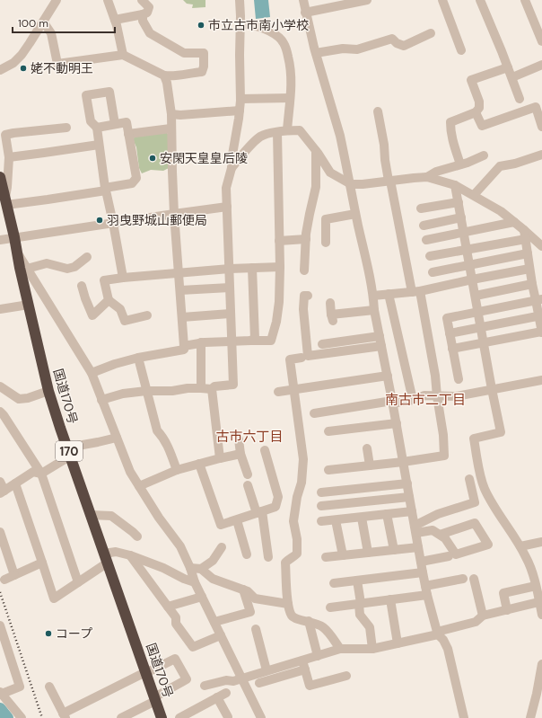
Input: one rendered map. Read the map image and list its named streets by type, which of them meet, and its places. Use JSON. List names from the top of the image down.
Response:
{
  "streets": {
    "highway": ["国道170号", "170"]
  },
  "districts": ["南古市二丁目", "古市六丁目"],
  "places": [
    "市立古市南小学校",
    "姥不動明王",
    "安閑天皇皇后陵",
    "羽曳野城山郵便局",
    "コープ"
  ],
  "scale_bar": "100 m"
}
